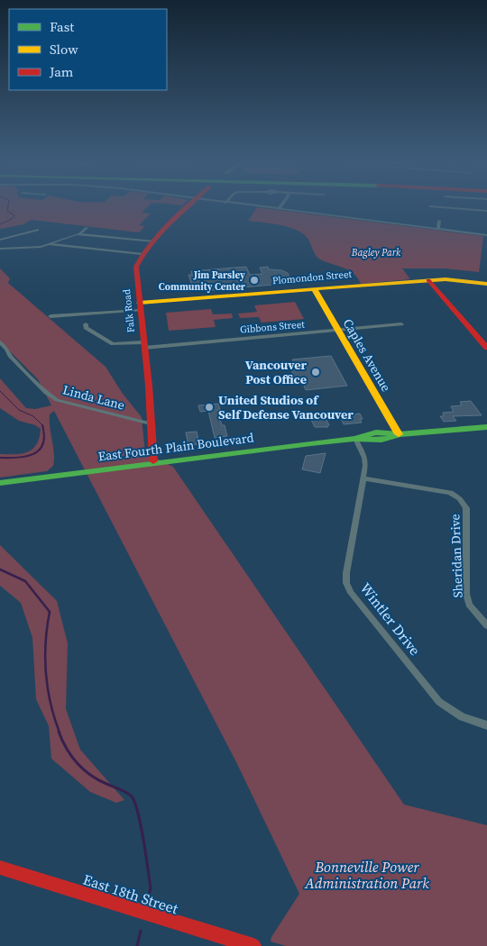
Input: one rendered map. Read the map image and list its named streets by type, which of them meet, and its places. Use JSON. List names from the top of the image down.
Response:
{
  "streets": {
    "main road": [
      "Plomondon Street",
      "Falk Road",
      "Caples Avenue",
      "East Fourth Plain Boulevard",
      "East 18th Street"
    ],
    "street": [
      "Gibbons Street",
      "Linda Lane",
      "Sheridan Drive",
      "Wintler Drive"
    ]
  },
  "crossings": [
    ["Plomondon Street", "Falk Road"],
    ["Plomondon Street", "Caples Avenue"],
    ["Falk Road", "Gibbons Street"],
    ["Falk Road", "Linda Lane"],
    ["Falk Road", "East Fourth Plain Boulevard"],
    ["Gibbons Street", "Caples Avenue"],
    ["Caples Avenue", "East Fourth Plain Boulevard"],
    ["East Fourth Plain Boulevard", "Wintler Drive"],
    ["Sheridan Drive", "Wintler Drive"]
  ],
  "parks": ["Bagley Park", "Bonneville Power Administration Park"],
  "places": ["Jim Parsley Community Center", "Vancouver Post Office", "United Studios of Self Defense Vancouver"],
  "legend": ["Fast", "Slow", "Jam"]
}
